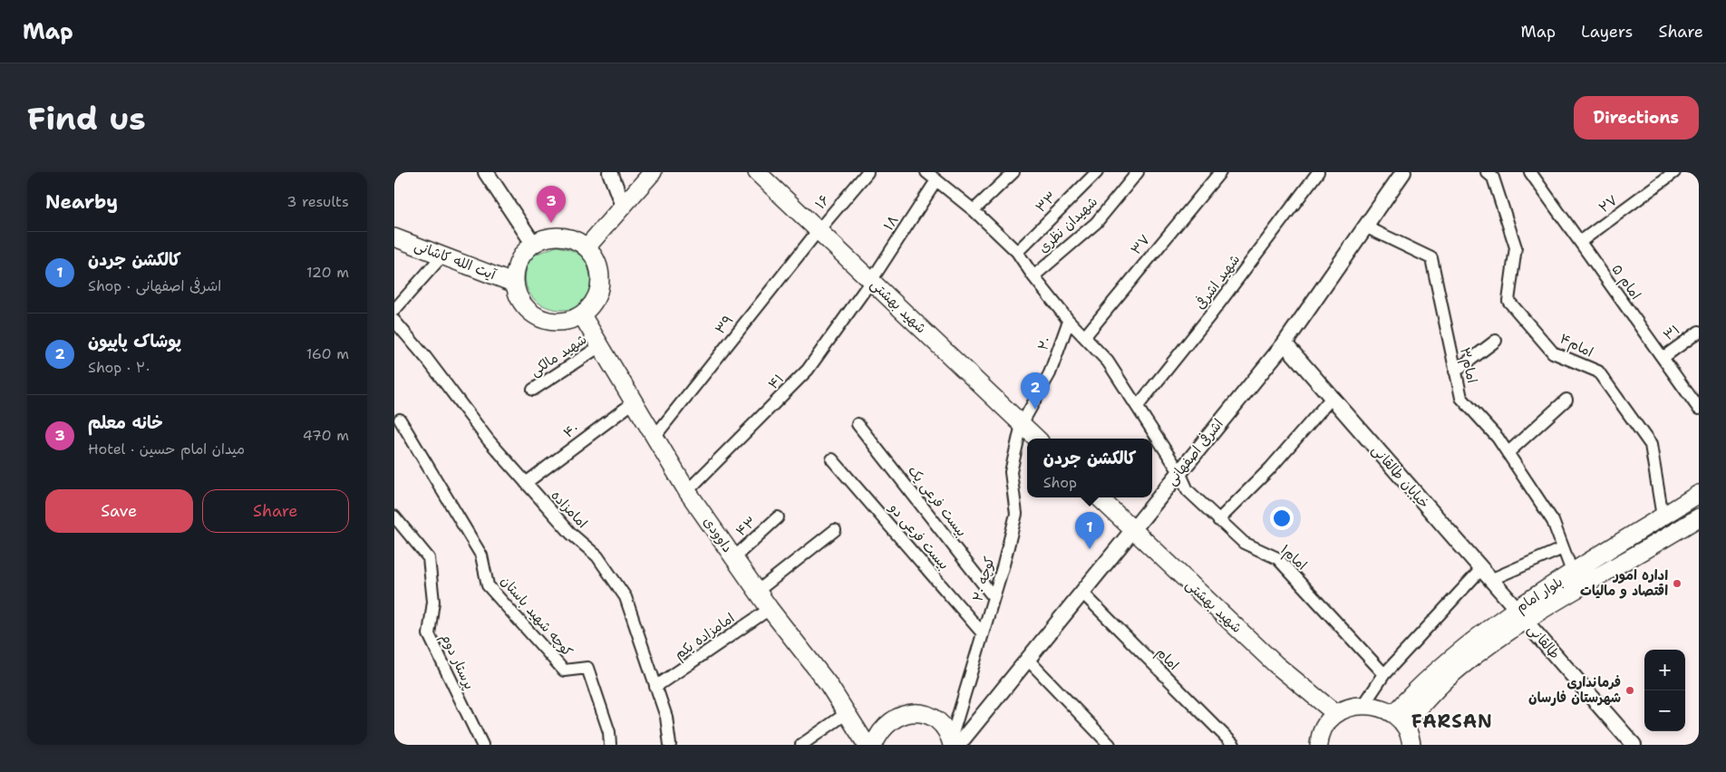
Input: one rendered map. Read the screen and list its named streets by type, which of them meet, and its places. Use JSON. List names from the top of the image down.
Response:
{
  "streets": {
    "main road": [
      "آیت الله کاشانی",
      "شهید بهشتی",
      "داوودی",
      "بلوار امام"
    ],
    "street": [
      "۱۶",
      "۳۳",
      "۲۷",
      "۱۸",
      "شهیدان نظری",
      "۳۷",
      "شهید اشرفی",
      "امام ۵",
      "۳۹",
      "۳۱",
      "۲۰",
      "امام۴",
      "شهید مالکی",
      "امام۳",
      "۴۱",
      "۴۰",
      "اشرفی اصفهانی",
      "خیابان طالقانی",
      "بیست فرعی یک",
      "امامزاده",
      "۴۳",
      "بیست فرعی دو",
      "امام۱",
      "کوچه ۲۰",
      "کوچه شهید باستان",
      "امامزاده یکم",
      "طالقانی",
      "امام",
      "پرستار دوم"
    ]
  },
  "crossings": [
    ["۱۶", "شهید بهشتی"],
    ["۱۶", "۳۹"],
    ["۳۳", "امام۱"],
    ["۲۷", "امام ۵"],
    ["۱۸", "شهید بهشتی"],
    ["۱۸", "۴۱"],
    ["۱۸", "امام۱"],
    ["شهیدان نظری", "امام۱"],
    ["۳۷", "امام۱"],
    ["آیت الله کاشانی", "داوودی"],
    ["شهید اشرفی", "امام۱"],
    ["امام ۵", "۳۱"],
    ["شهید بهشتی", "۳۹"],
    ["شهید بهشتی", "۲۰"],
    ["شهید بهشتی", "۴۱"],
    ["شهید بهشتی", "اشرفی اصفهانی"],
    ["شهید بهشتی", "کوچه ۲۰"],
    ["۳۹", "داوودی"],
    ["۲۰", "امام۱"],
    ["۲۰", "کوچه ۲۰"],
    ["امام۴", "بلوار امام"],
    ["شهید مالکی", "داوودی"],
    ["امام۳", "اشرفی اصفهانی"],
    ["امام۳", "بلوار امام"],
    ["۴۱", "داوودی"],
    ["۴۰", "امامزاده"],
    ["۴۰", "داوودی"],
    ["اشرفی اصفهانی", "خیابان طالقانی"],
    ["اشرفی اصفهانی", "امام۱"],
    ["اشرفی اصفهانی", "کوچه ۲۰"],
    ["اشرفی اصفهانی", "امام"],
    ["خیابان طالقانی", "بلوار امام"],
    ["خیابان طالقانی", "طالقانی"],
    ["بیست فرعی یک", "کوچه ۲۰"],
    ["امامزاده", "امامزاده یکم"],
    ["۴۳", "داوودی"],
    ["داوودی", "امامزاده یکم"],
    ["بیست فرعی دو", "کوچه ۲۰"],
    ["بلوار امام", "طالقانی"]
  ],
  "districts": ["FARSAN"],
  "places": ["اداره امور اقتصاد و مالیات", "فرمانداری شهرستان فارسان"],
  "page": {
    "header": "Map",
    "nav": ["Map", "Layers", "Share"],
    "buttons": [
      "Directions",
      ["Save", "Share"]
    ],
    "title": "Find us",
    "heading": ["Nearby", "3 results"],
    "pins": ["3", "2", "1"],
    "list": [
      {
        "mark": "1",
        "name": "کالکشن جردن",
        "note": "Shop · اشرفی اصفهانی",
        "value": "120 m"
      },
      {
        "mark": "2",
        "name": "پوشاک پاپیون",
        "note": "Shop · ۲۰",
        "value": "160 m"
      },
      {
        "mark": "3",
        "name": "خانه معلم",
        "note": "Hotel · میدان امام حسین",
        "value": "470 m"
      }
    ],
    "popup": ["کالکشن جردن", "Shop"],
    "map_buttons": ["+", "−"]
  }
}
